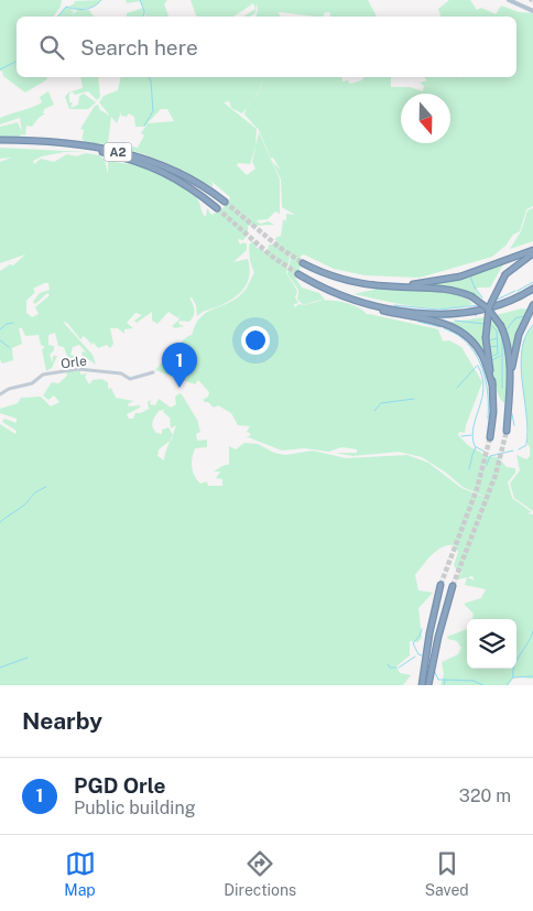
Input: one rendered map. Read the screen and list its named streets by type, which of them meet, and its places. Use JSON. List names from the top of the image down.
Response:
{
  "streets": {
    "highway": ["A2"],
    "street": ["Orle"]
  },
  "north": "bottom",
  "page": {
    "search": "Search here",
    "pins": "1",
    "heading": "Nearby",
    "list": [
      {
        "mark": "1",
        "name": "PGD Orle",
        "note": "Public building",
        "value": "320 m"
      }
    ],
    "nav": ["Map", "Directions", "Saved"]
  }
}
